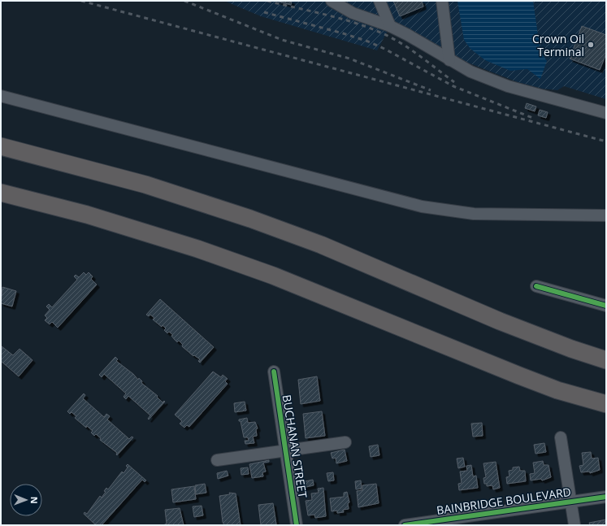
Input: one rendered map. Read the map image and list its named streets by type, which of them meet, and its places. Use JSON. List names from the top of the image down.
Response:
{
  "streets": {
    "street": ["BUCHANAN STREET", "BAINBRIDGE BOULEVARD"]
  },
  "places": ["Crown Oil Terminal"],
  "north": "right"
}
